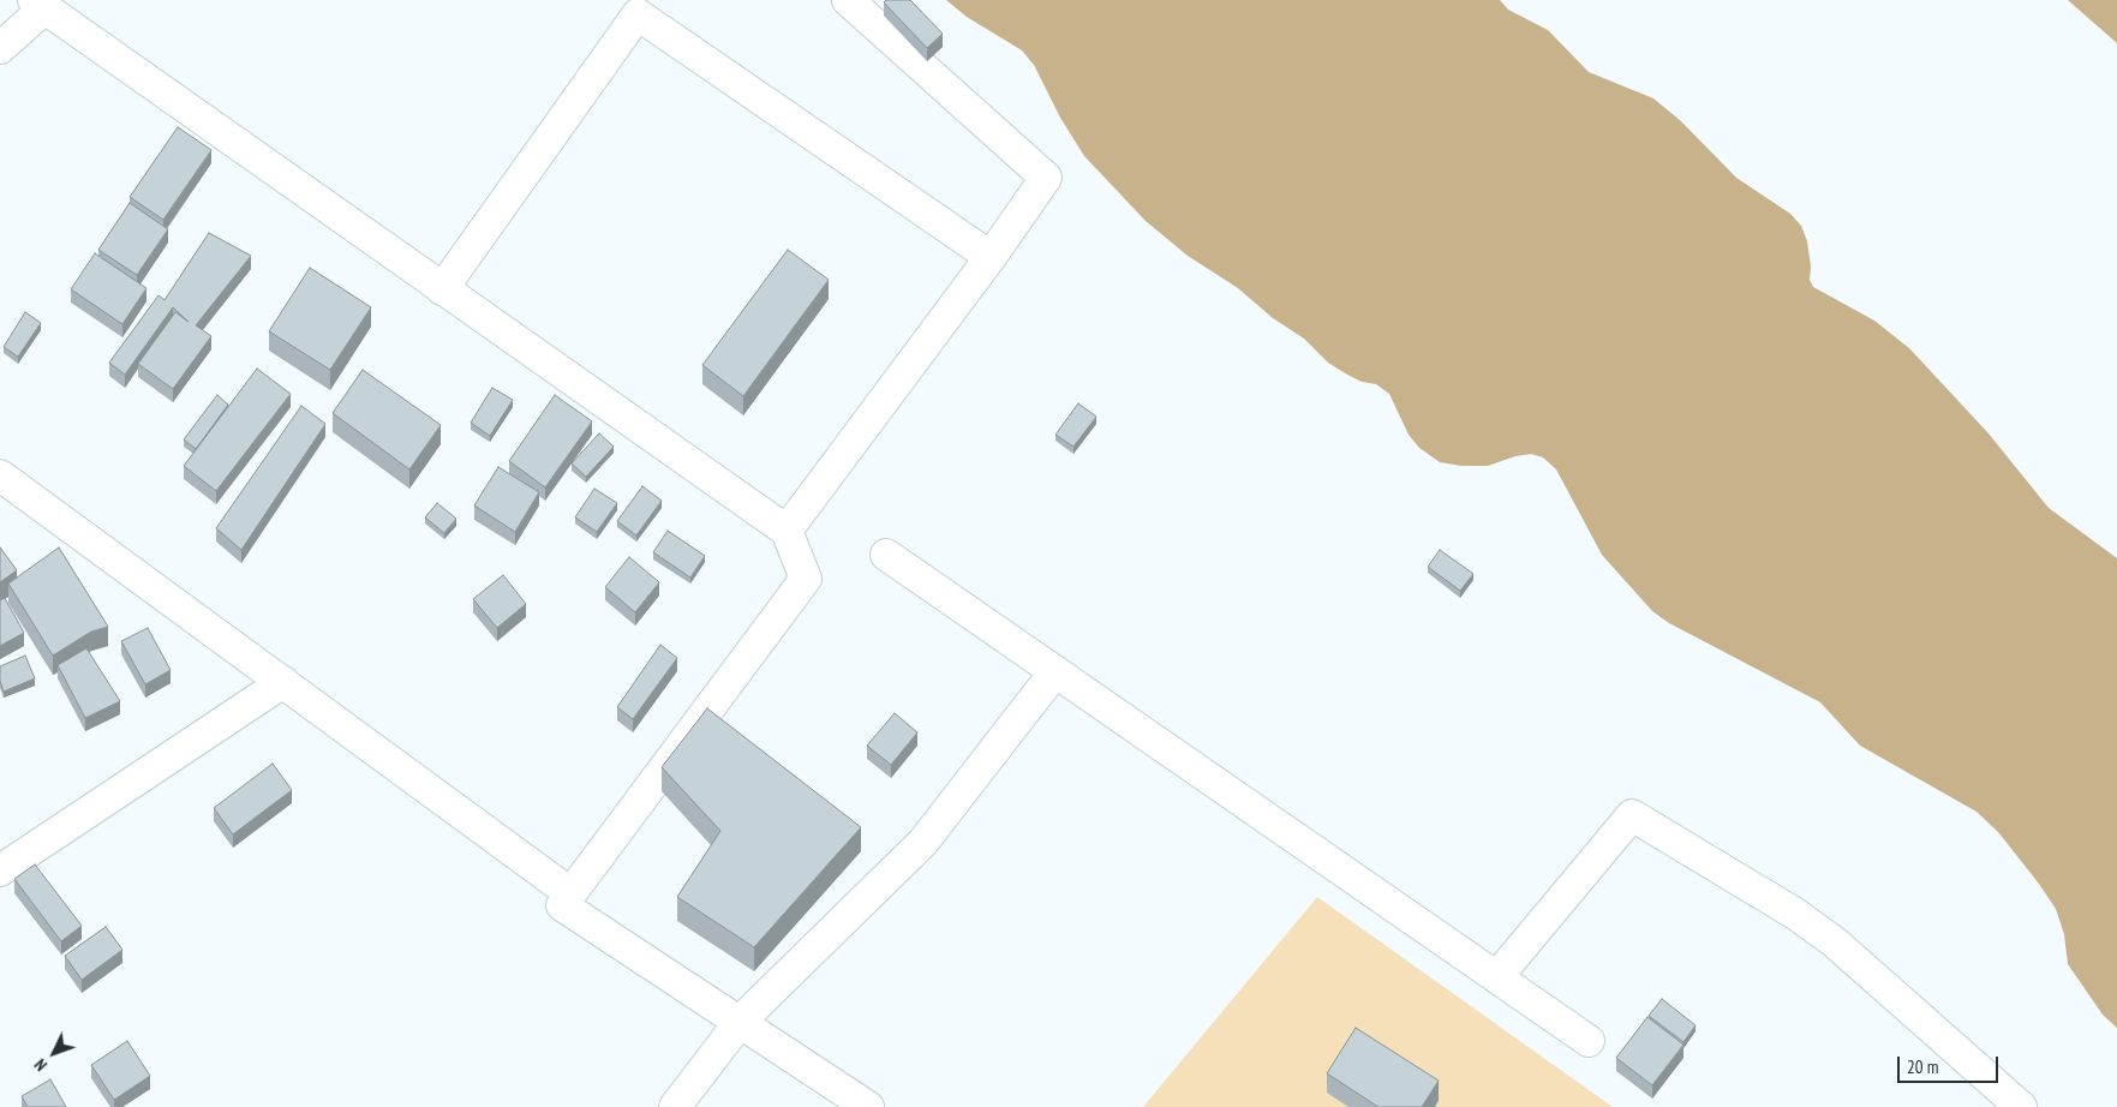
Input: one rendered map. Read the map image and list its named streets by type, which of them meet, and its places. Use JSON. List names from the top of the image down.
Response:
{
  "scale_bar": "20 m",
  "north": "bottom left"
}
